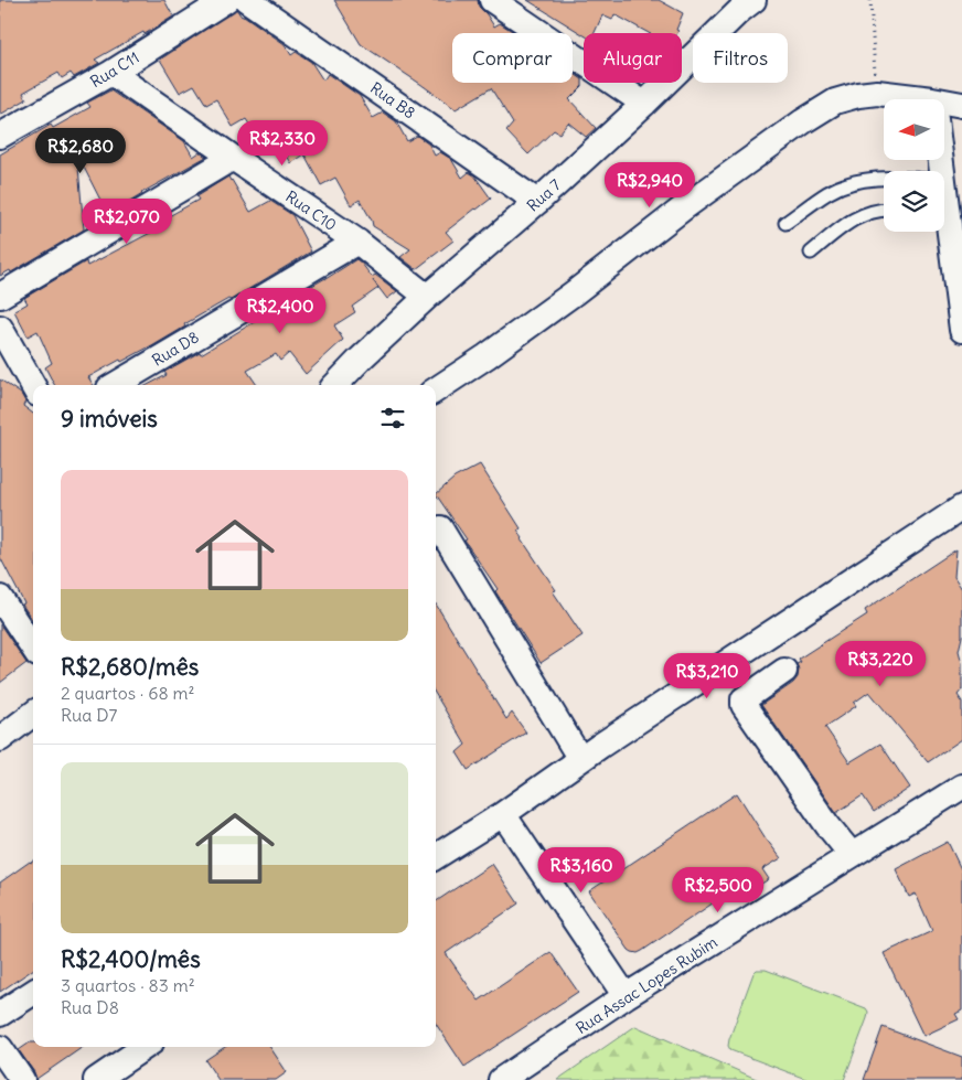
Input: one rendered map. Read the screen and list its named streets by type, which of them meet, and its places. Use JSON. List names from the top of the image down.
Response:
{
  "streets": {
    "street": [
      "Rua C11",
      "Rua B8",
      "Rua 7",
      "Rua C10",
      "Rua D8",
      "Rua Assac Lopes Rubim"
    ]
  },
  "crossings": [
    ["Rua C11", "Rua C10"],
    ["Rua B8", "Rua 7"],
    ["Rua 7", "Rua C10"],
    ["Rua C10", "Rua D8"]
  ],
  "north": "left",
  "page": {
    "chip": ["Comprar", "Alugar", "Filtros"],
    "price": [
      "R$2,330",
      "R$2,680",
      "R$2,940",
      "R$2,070",
      "R$2,400",
      "R$3,220",
      "R$3,210",
      "R$3,160",
      "R$2,500"
    ],
    "heading": "9 imóveis",
    "list": [
      {
        "name": "R$2,680/mês",
        "note": "2 quartos · 68 m² · Rua D7"
      },
      {
        "name": "R$2,400/mês",
        "note": "3 quartos · 83 m² · Rua D8"
      }
    ]
  }
}
